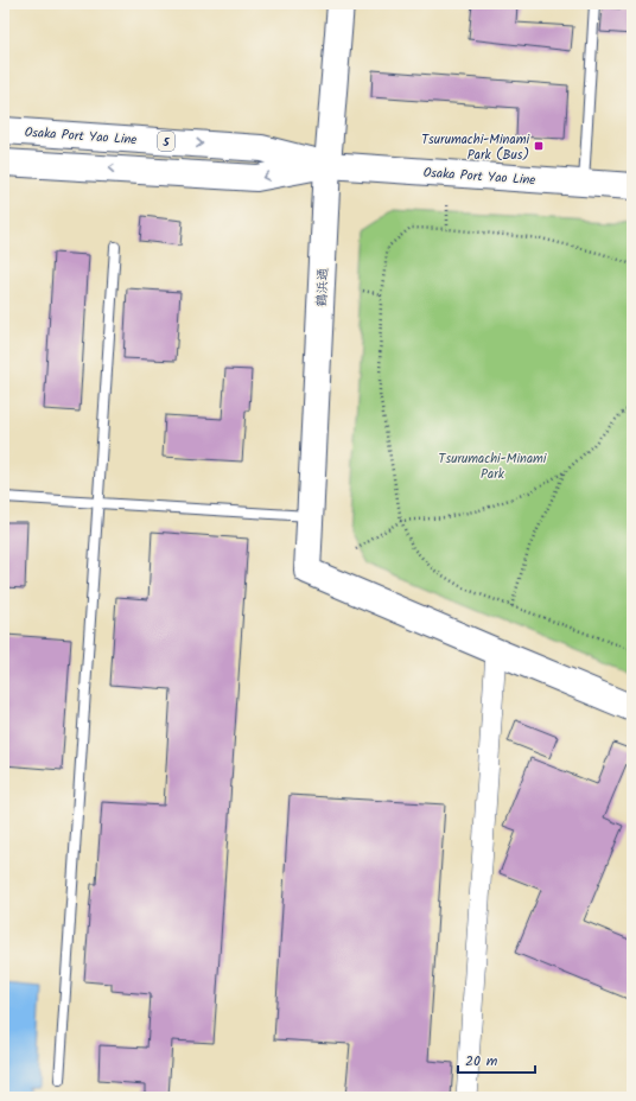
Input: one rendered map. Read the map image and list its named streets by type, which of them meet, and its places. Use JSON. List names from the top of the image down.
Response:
{
  "streets": {
    "main road": ["Osaka Port Yao Line", "5", "鶴浜通"]
  },
  "crossings": [
    ["Osaka Port Yao Line", "鶴浜通"]
  ],
  "parks": ["Tsurumachi-Minami Park"],
  "places": {
    "transit": ["Tsurumachi-Minami Park (Bus)"]
  },
  "scale_bar": "20 m"
}
